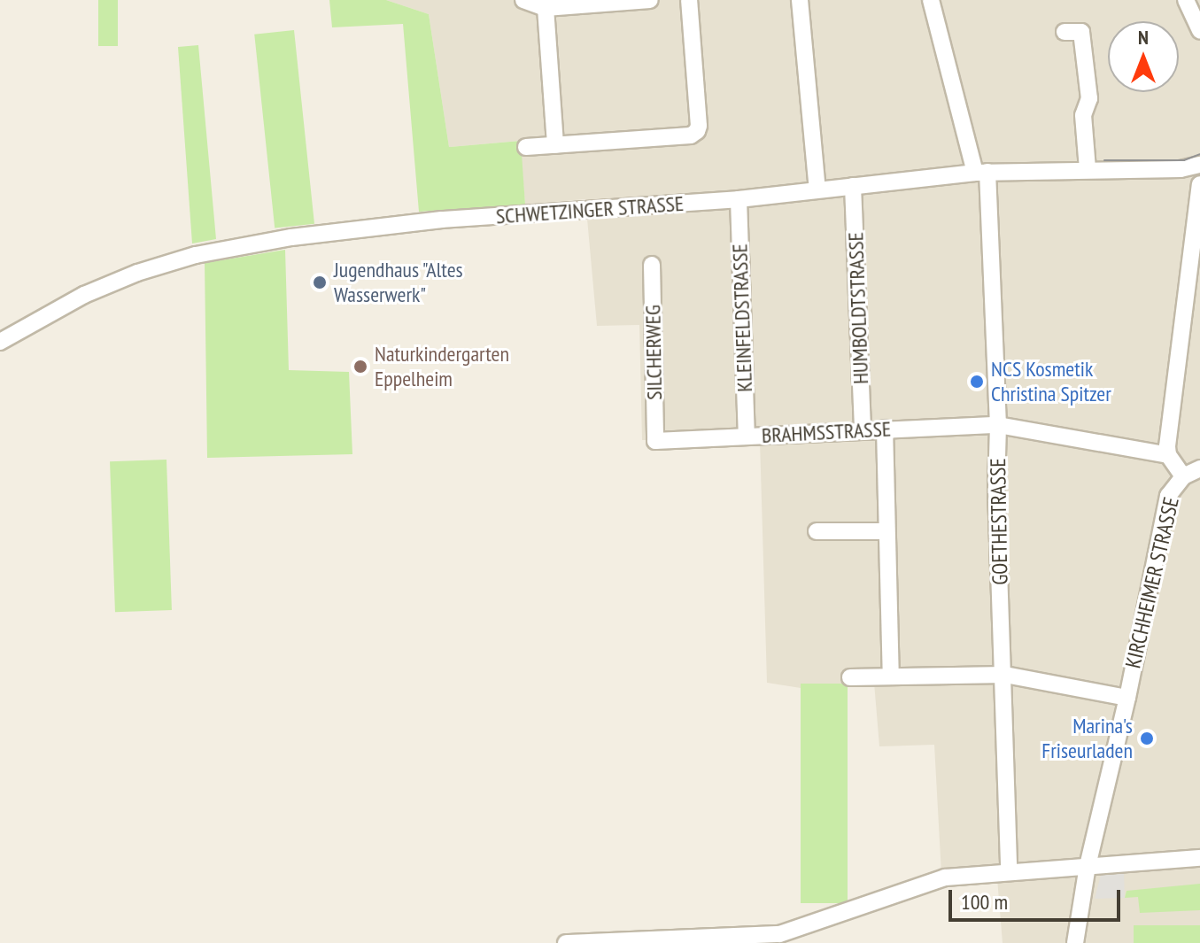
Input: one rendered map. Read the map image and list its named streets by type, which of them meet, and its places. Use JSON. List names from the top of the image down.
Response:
{
  "streets": {
    "street": [
      "SCHWETZINGER STRASSE",
      "HUMBOLDTSTRASSE",
      "KLEINFELDSTRASSE",
      "SILCHERWEG",
      "BRAHMSSTRASSE",
      "GOETHESTRASSE",
      "KIRCHHEIMER STRASSE"
    ]
  },
  "crossings": [
    ["SCHWETZINGER STRASSE", "HUMBOLDTSTRASSE"],
    ["SCHWETZINGER STRASSE", "KLEINFELDSTRASSE"],
    ["SCHWETZINGER STRASSE", "GOETHESTRASSE"],
    ["HUMBOLDTSTRASSE", "BRAHMSSTRASSE"],
    ["KLEINFELDSTRASSE", "BRAHMSSTRASSE"],
    ["SILCHERWEG", "BRAHMSSTRASSE"],
    ["BRAHMSSTRASSE", "GOETHESTRASSE"],
    ["BRAHMSSTRASSE", "KIRCHHEIMER STRASSE"]
  ],
  "places": [
    "Jugendhaus \"Altes Wasserwerk\"",
    "Naturkindergarten Eppelheim",
    "NCS Kosmetik Christina Spitzer",
    "Marina's Friseurladen"
  ],
  "scale_bar": "100 m",
  "north": "top"
}
